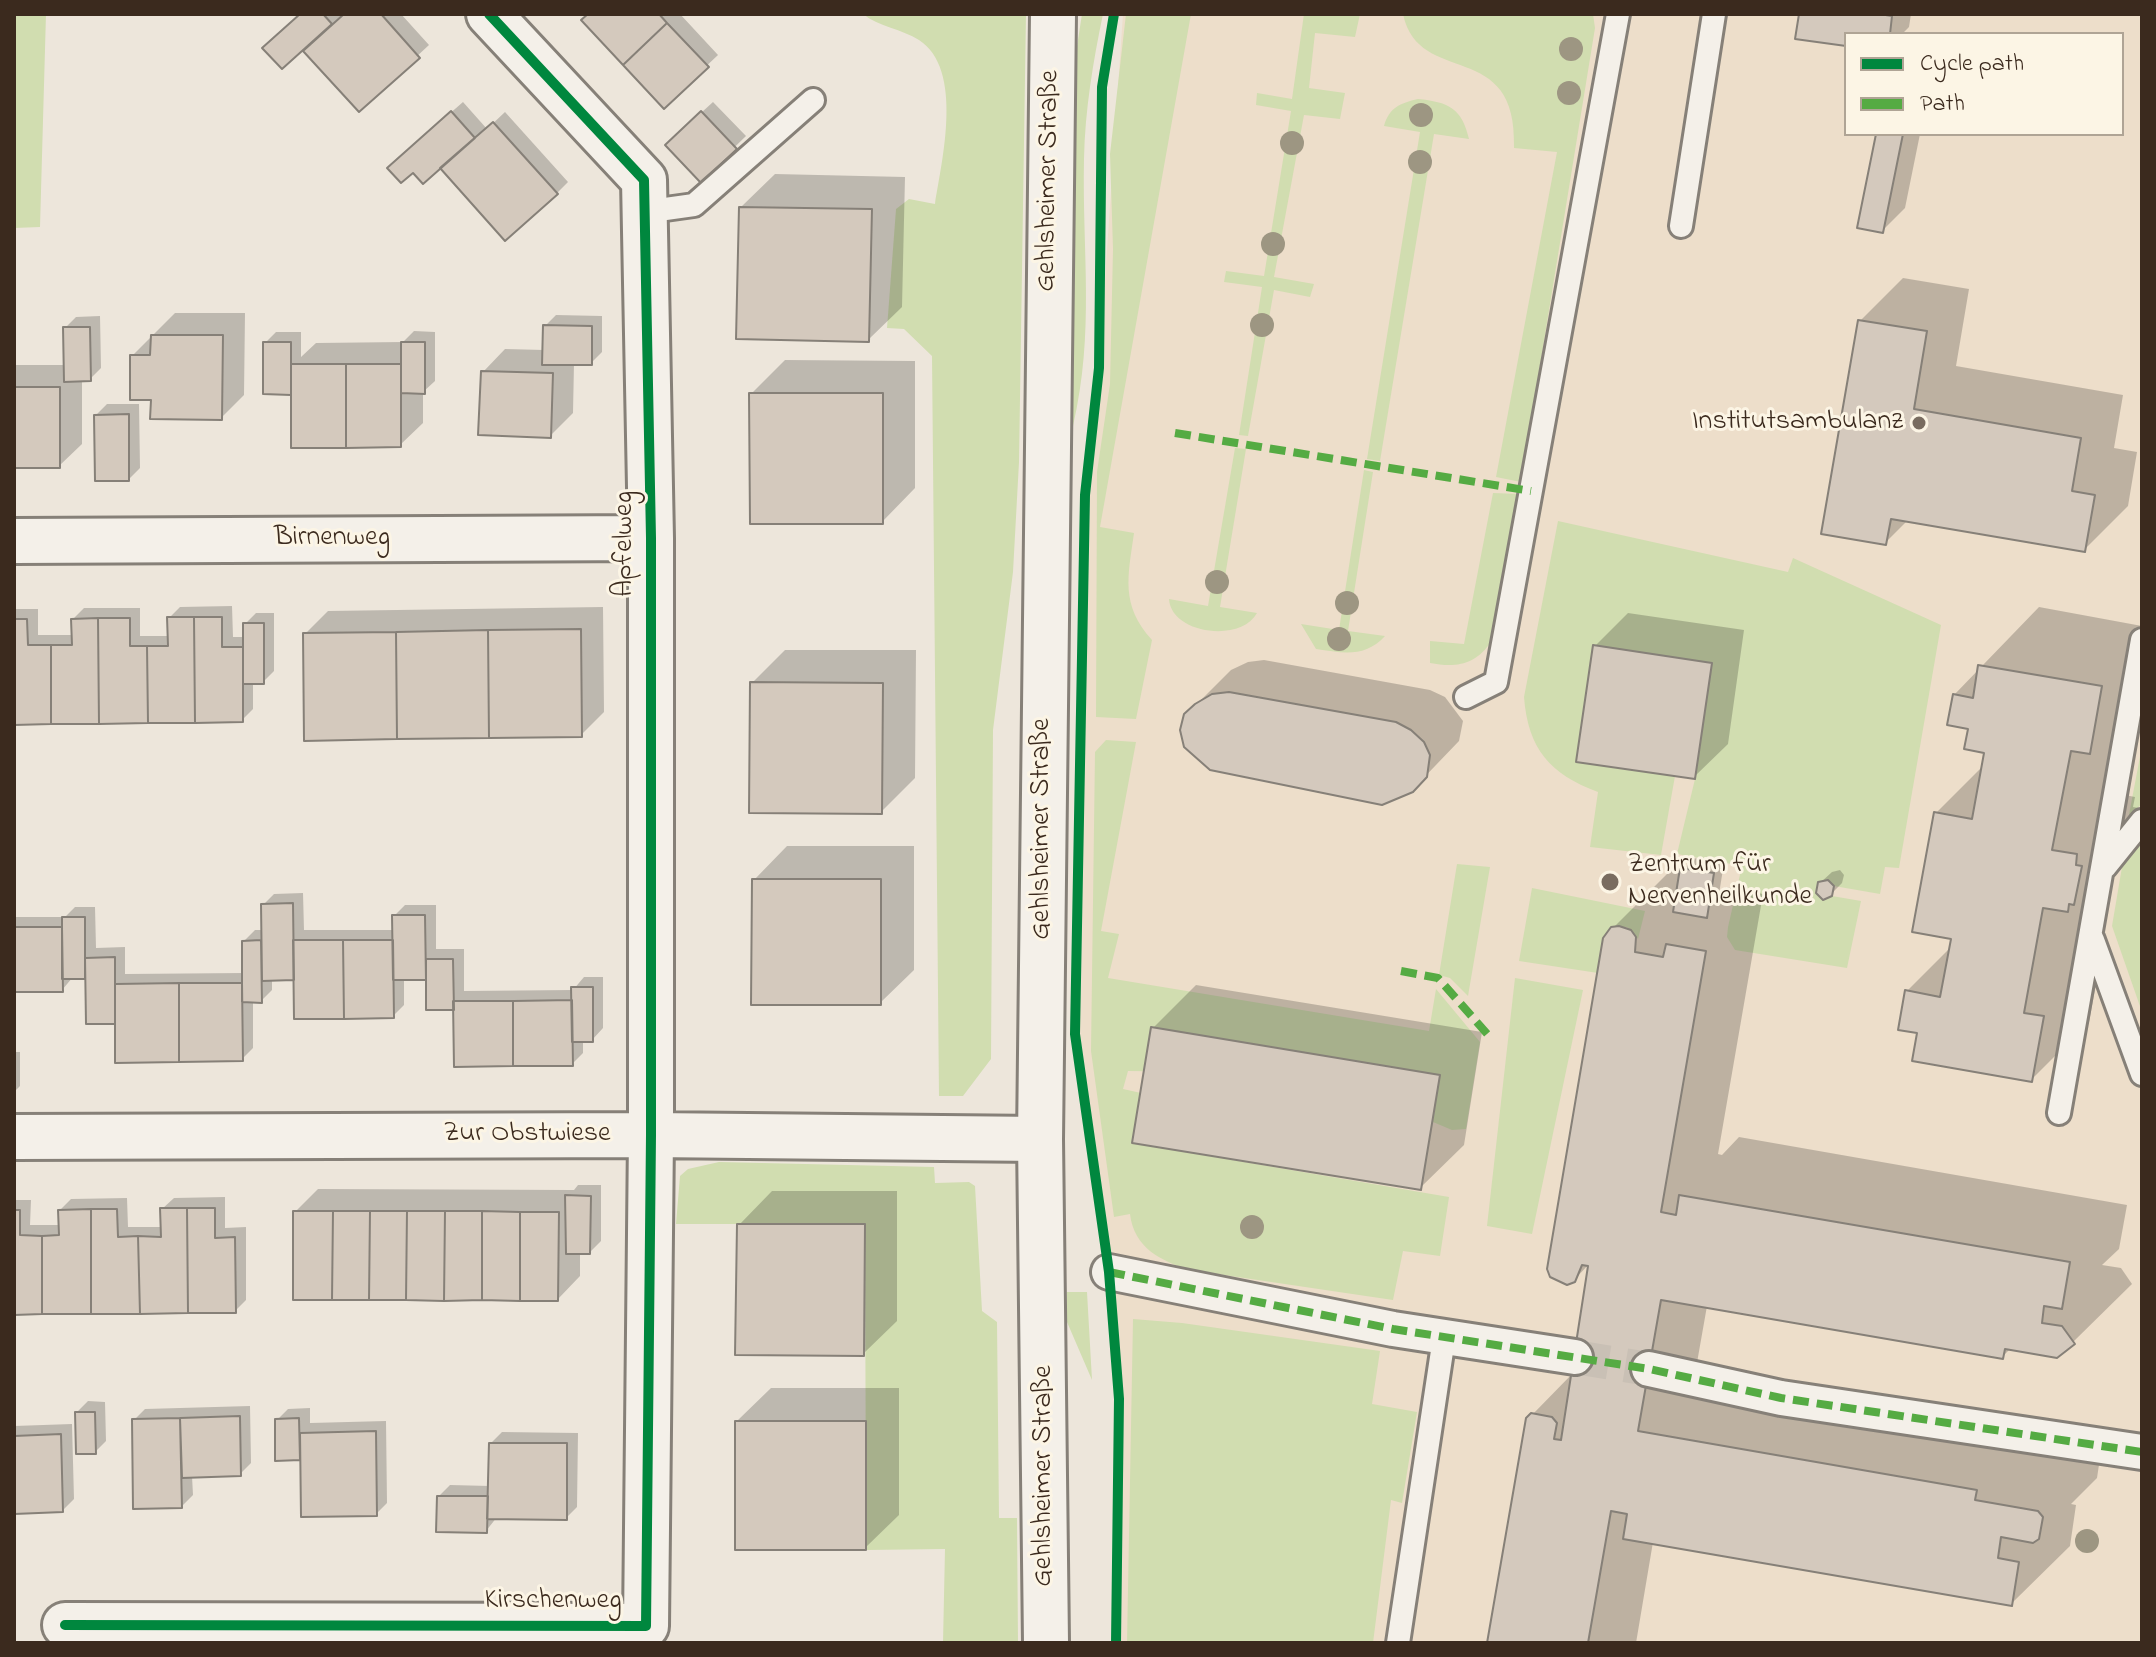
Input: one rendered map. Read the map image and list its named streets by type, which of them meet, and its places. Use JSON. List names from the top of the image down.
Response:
{
  "streets": {
    "street": [
      "Gehlsheimer Straße",
      "Birnenweg",
      "Apfelweg",
      "Zur Obstwiese",
      "Kirschenweg"
    ]
  },
  "crossings": [
    ["Gehlsheimer Straße", "Zur Obstwiese"],
    ["Birnenweg", "Apfelweg"],
    ["Apfelweg", "Zur Obstwiese"],
    ["Apfelweg", "Kirschenweg"],
    ["Zur Obstwiese", "Kirschenweg"]
  ],
  "places": ["Institutsambulanz", "Zentrum für Nervenheilkunde"],
  "legend": ["Cycle path", "Path"]
}
